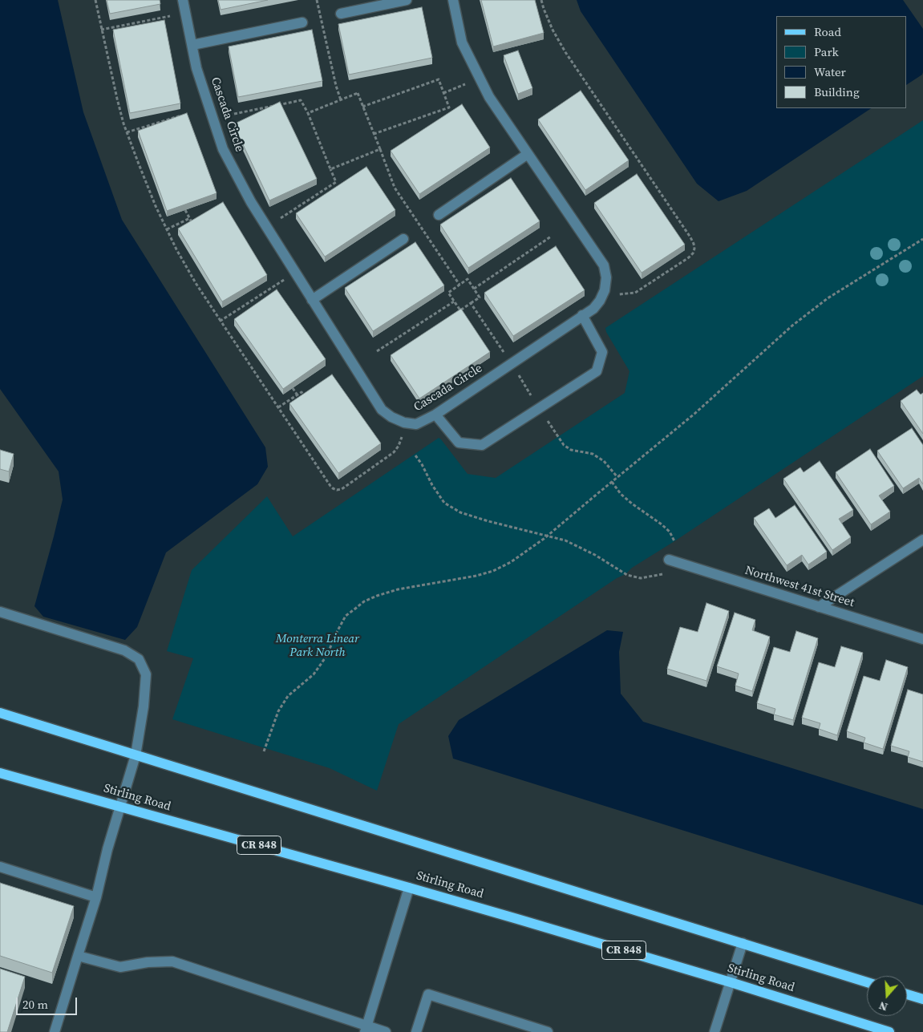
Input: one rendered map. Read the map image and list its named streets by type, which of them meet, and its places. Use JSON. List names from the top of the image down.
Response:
{
  "streets": {
    "main road": ["Stirling Road", "CR 848"],
    "street": ["Cascada Circle", "Northwest 41st Street"]
  },
  "parks": ["Monterra Linear Park North"],
  "legend": [
    "Road",
    "Park",
    "Water",
    "Building"
  ],
  "scale_bar": "20 m",
  "north": "bottom"
}
